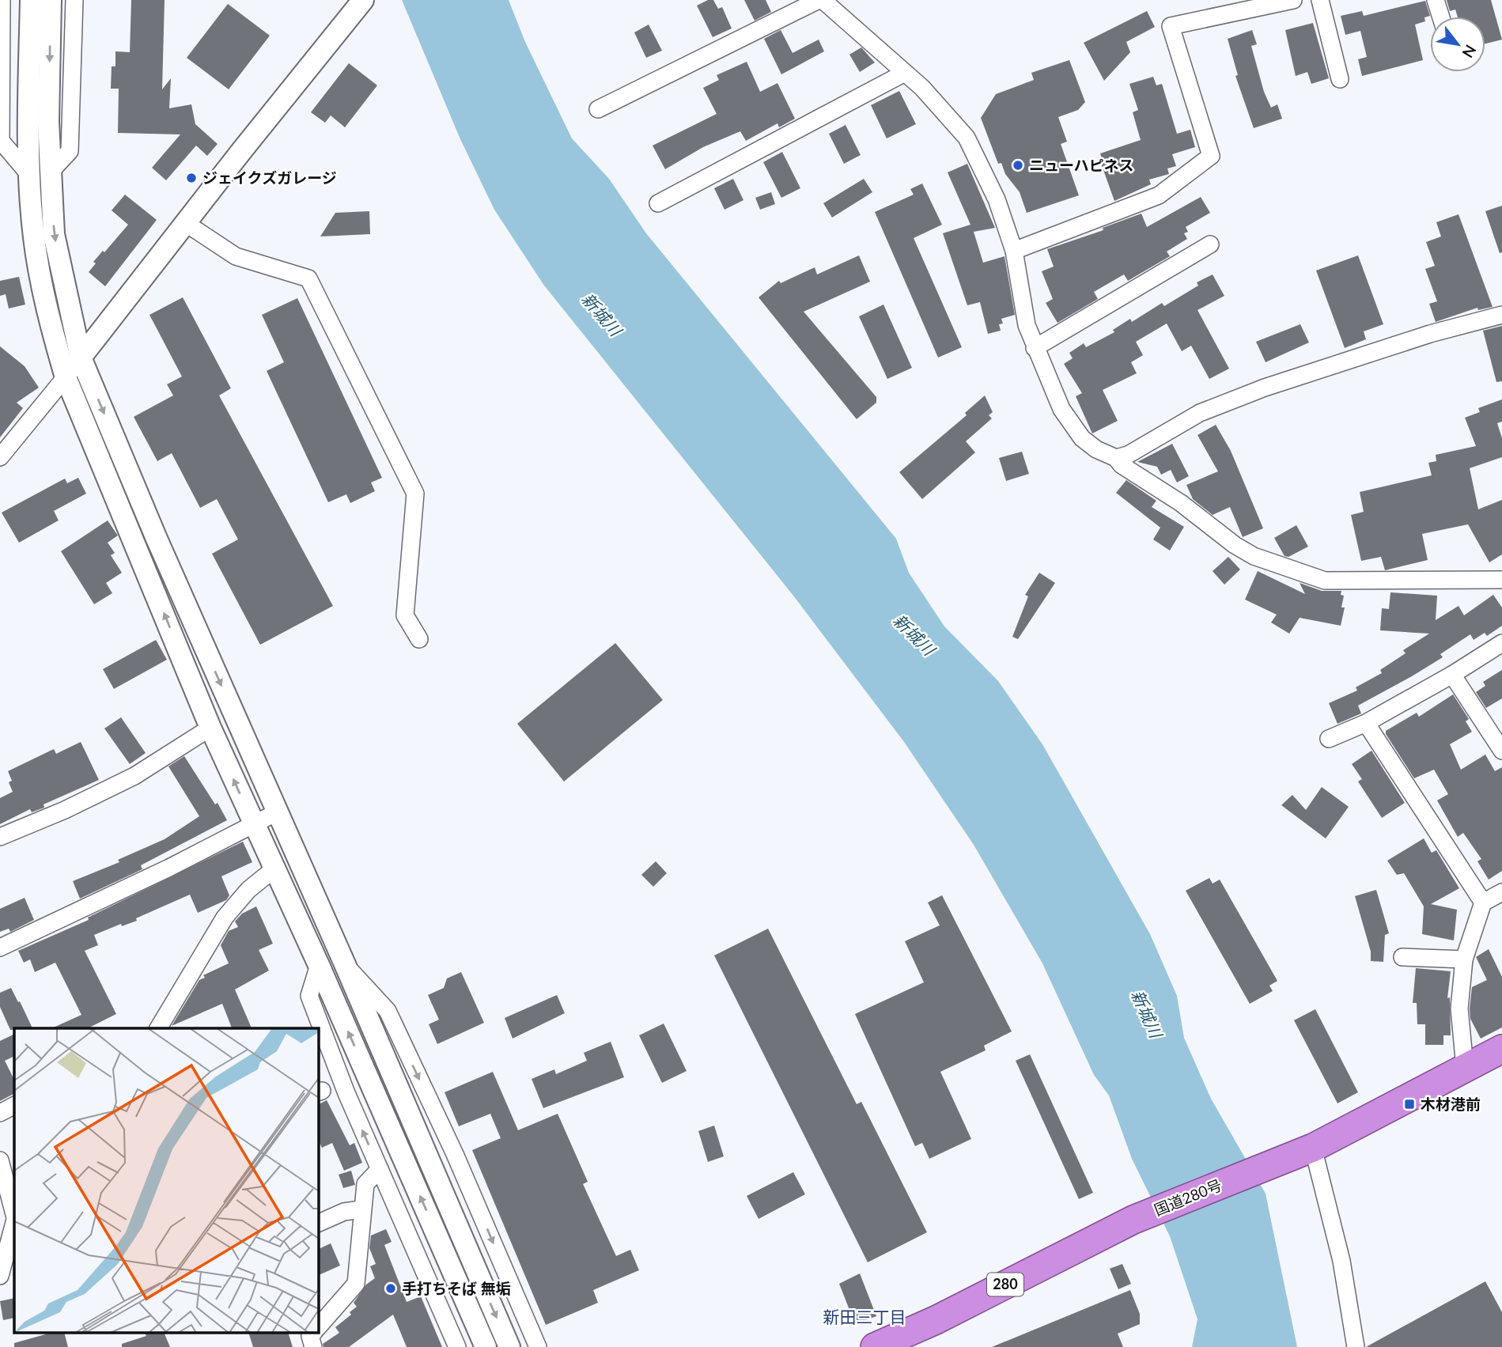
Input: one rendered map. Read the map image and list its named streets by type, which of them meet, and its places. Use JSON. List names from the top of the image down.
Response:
{
  "streets": {
    "highway": ["国道280号", "280"]
  },
  "districts": ["新田三丁目"],
  "water": ["新城川"],
  "places": {
    "other": ["ニューハピネス", "ジェイクズガレージ", "手打ちそば 無垢"],
    "transit": ["木材港前"]
  },
  "north": "bottom right"
}
